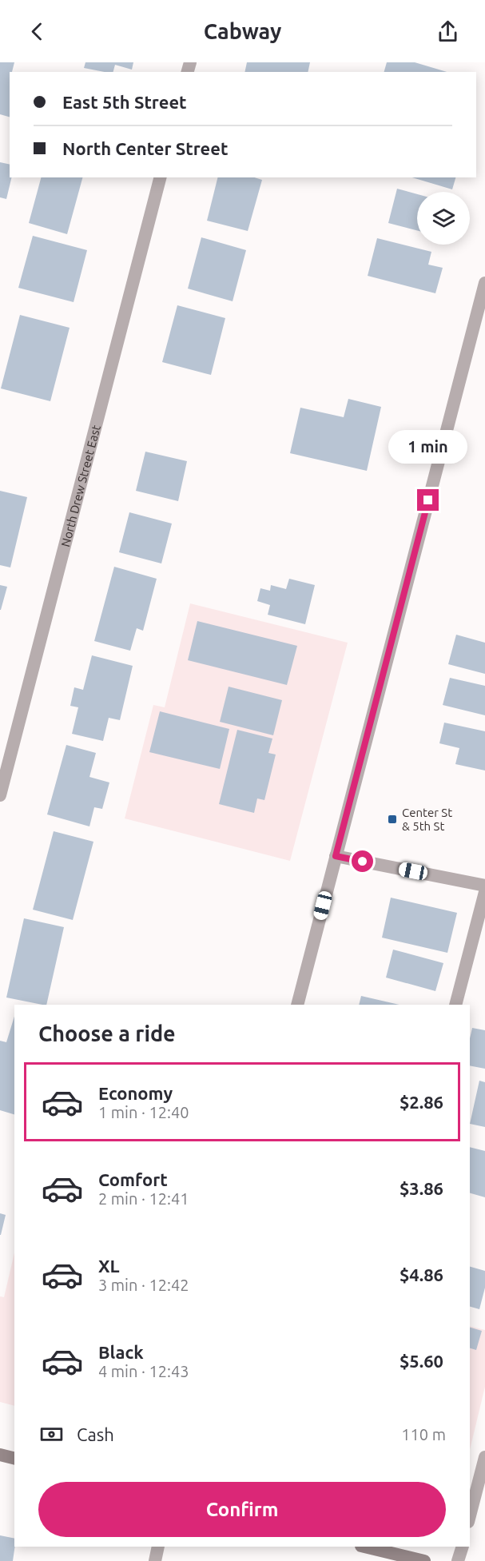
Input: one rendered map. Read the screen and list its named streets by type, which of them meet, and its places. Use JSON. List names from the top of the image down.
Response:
{
  "streets": {
    "street": ["North Drew Street East"]
  },
  "places": {
    "transit": ["Center St & 5th St"]
  },
  "page": {
    "header": "Cabway",
    "banner": ["East 5th Street", "North Center Street"],
    "bubble": "1 min",
    "heading": "Choose a ride",
    "list": [
      {
        "name": "Economy",
        "note": "1 min · 12:40",
        "value": "$2.86"
      },
      {
        "name": "Comfort",
        "note": "2 min · 12:41",
        "value": "$3.86"
      },
      {
        "name": "XL",
        "note": "3 min · 12:42",
        "value": "$4.86"
      },
      {
        "name": "Black",
        "note": "4 min · 12:43",
        "value": "$5.60"
      }
    ],
    "pay": ["Cash", "110 m"],
    "buttons": "Confirm"
  }
}
